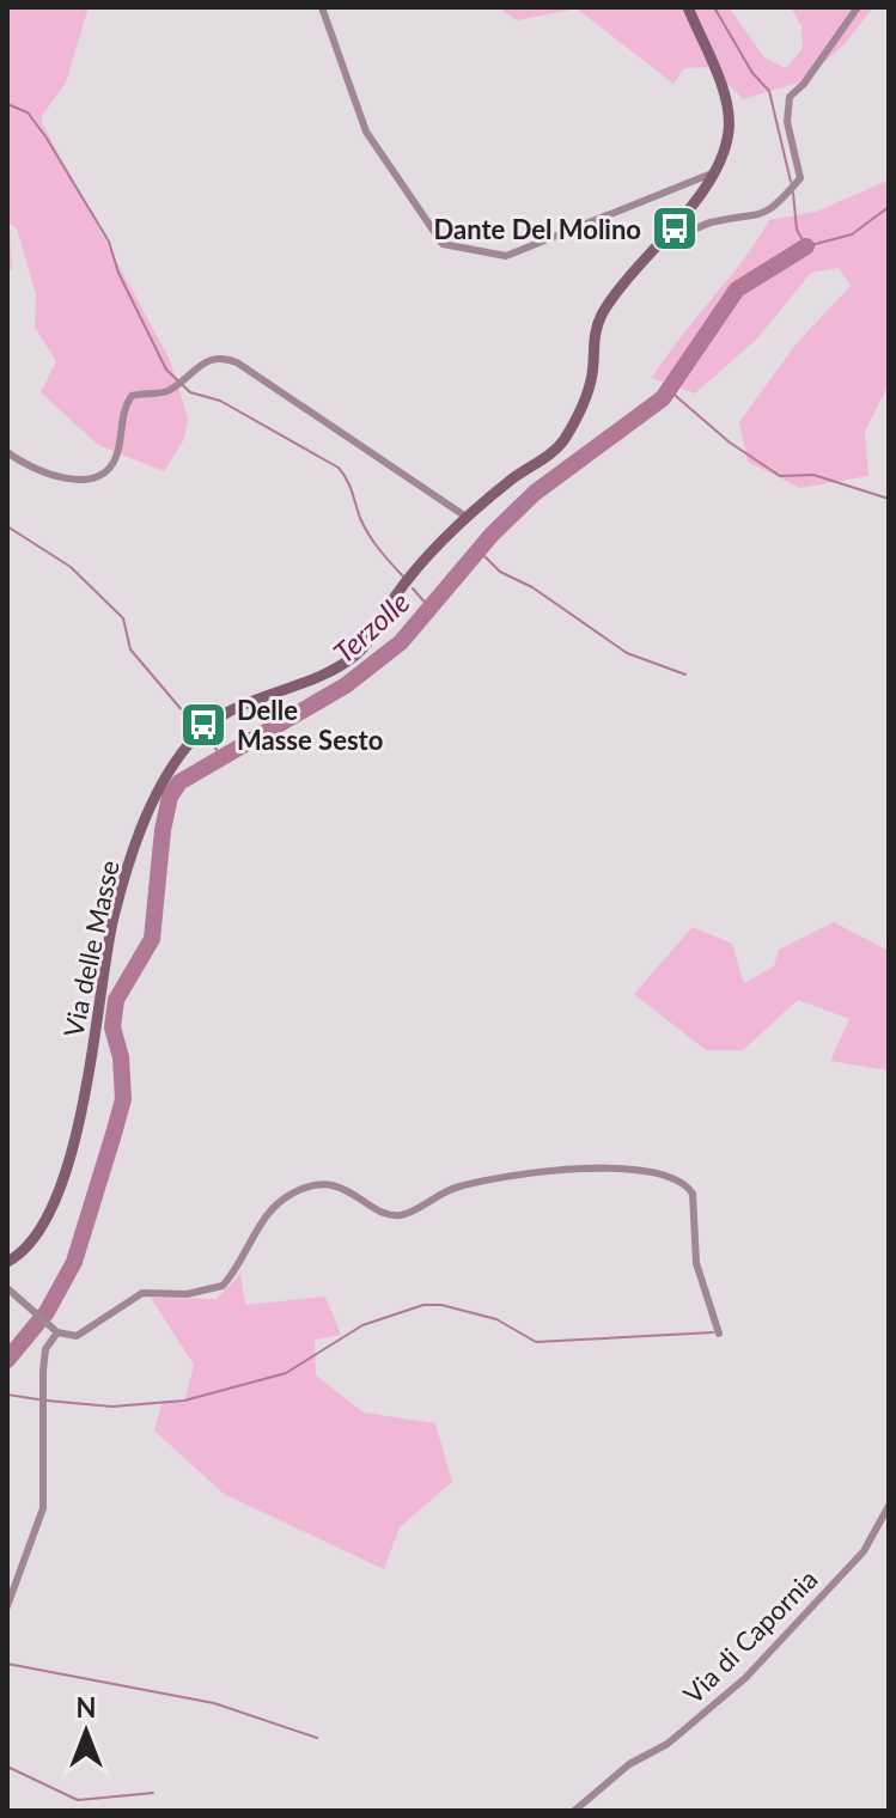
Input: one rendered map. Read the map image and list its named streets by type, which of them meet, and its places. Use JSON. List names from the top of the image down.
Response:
{
  "streets": {
    "street": ["Via delle Masse", "Via di Capornia"]
  },
  "water": ["Terzolle"],
  "places": {
    "bus stop": ["Dante Del Molino", "Delle Masse Sesto"]
  },
  "north": "top"
}
